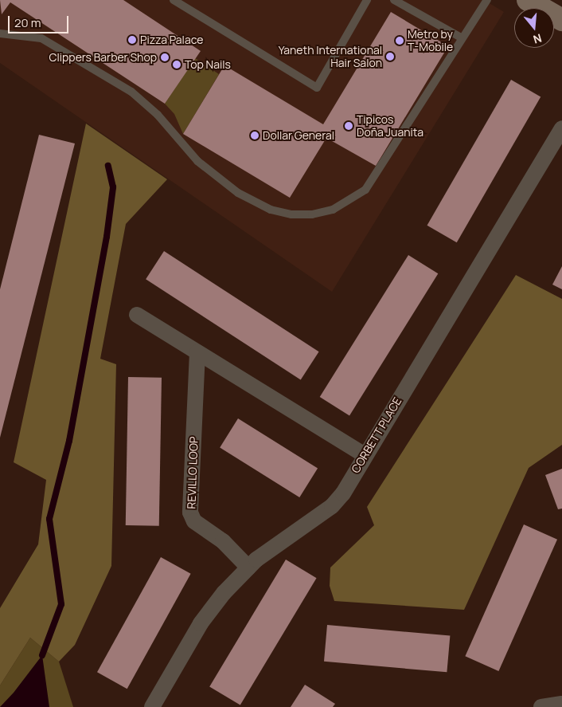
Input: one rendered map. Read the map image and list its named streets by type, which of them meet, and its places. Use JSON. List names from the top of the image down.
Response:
{
  "streets": {
    "street": ["CORBETT PLACE", "REVILLO LOOP"]
  },
  "crossings": [
    ["CORBETT PLACE", "REVILLO LOOP"]
  ],
  "places": [
    "Pizza Palace",
    "Metro by T-Mobile",
    "Yaneth International Hair Salon",
    "Clippers Barber Shop",
    "Top Nails",
    "Tipicos Doña Juanita",
    "Dollar General"
  ],
  "scale_bar": "20 m",
  "north": "bottom"
}
